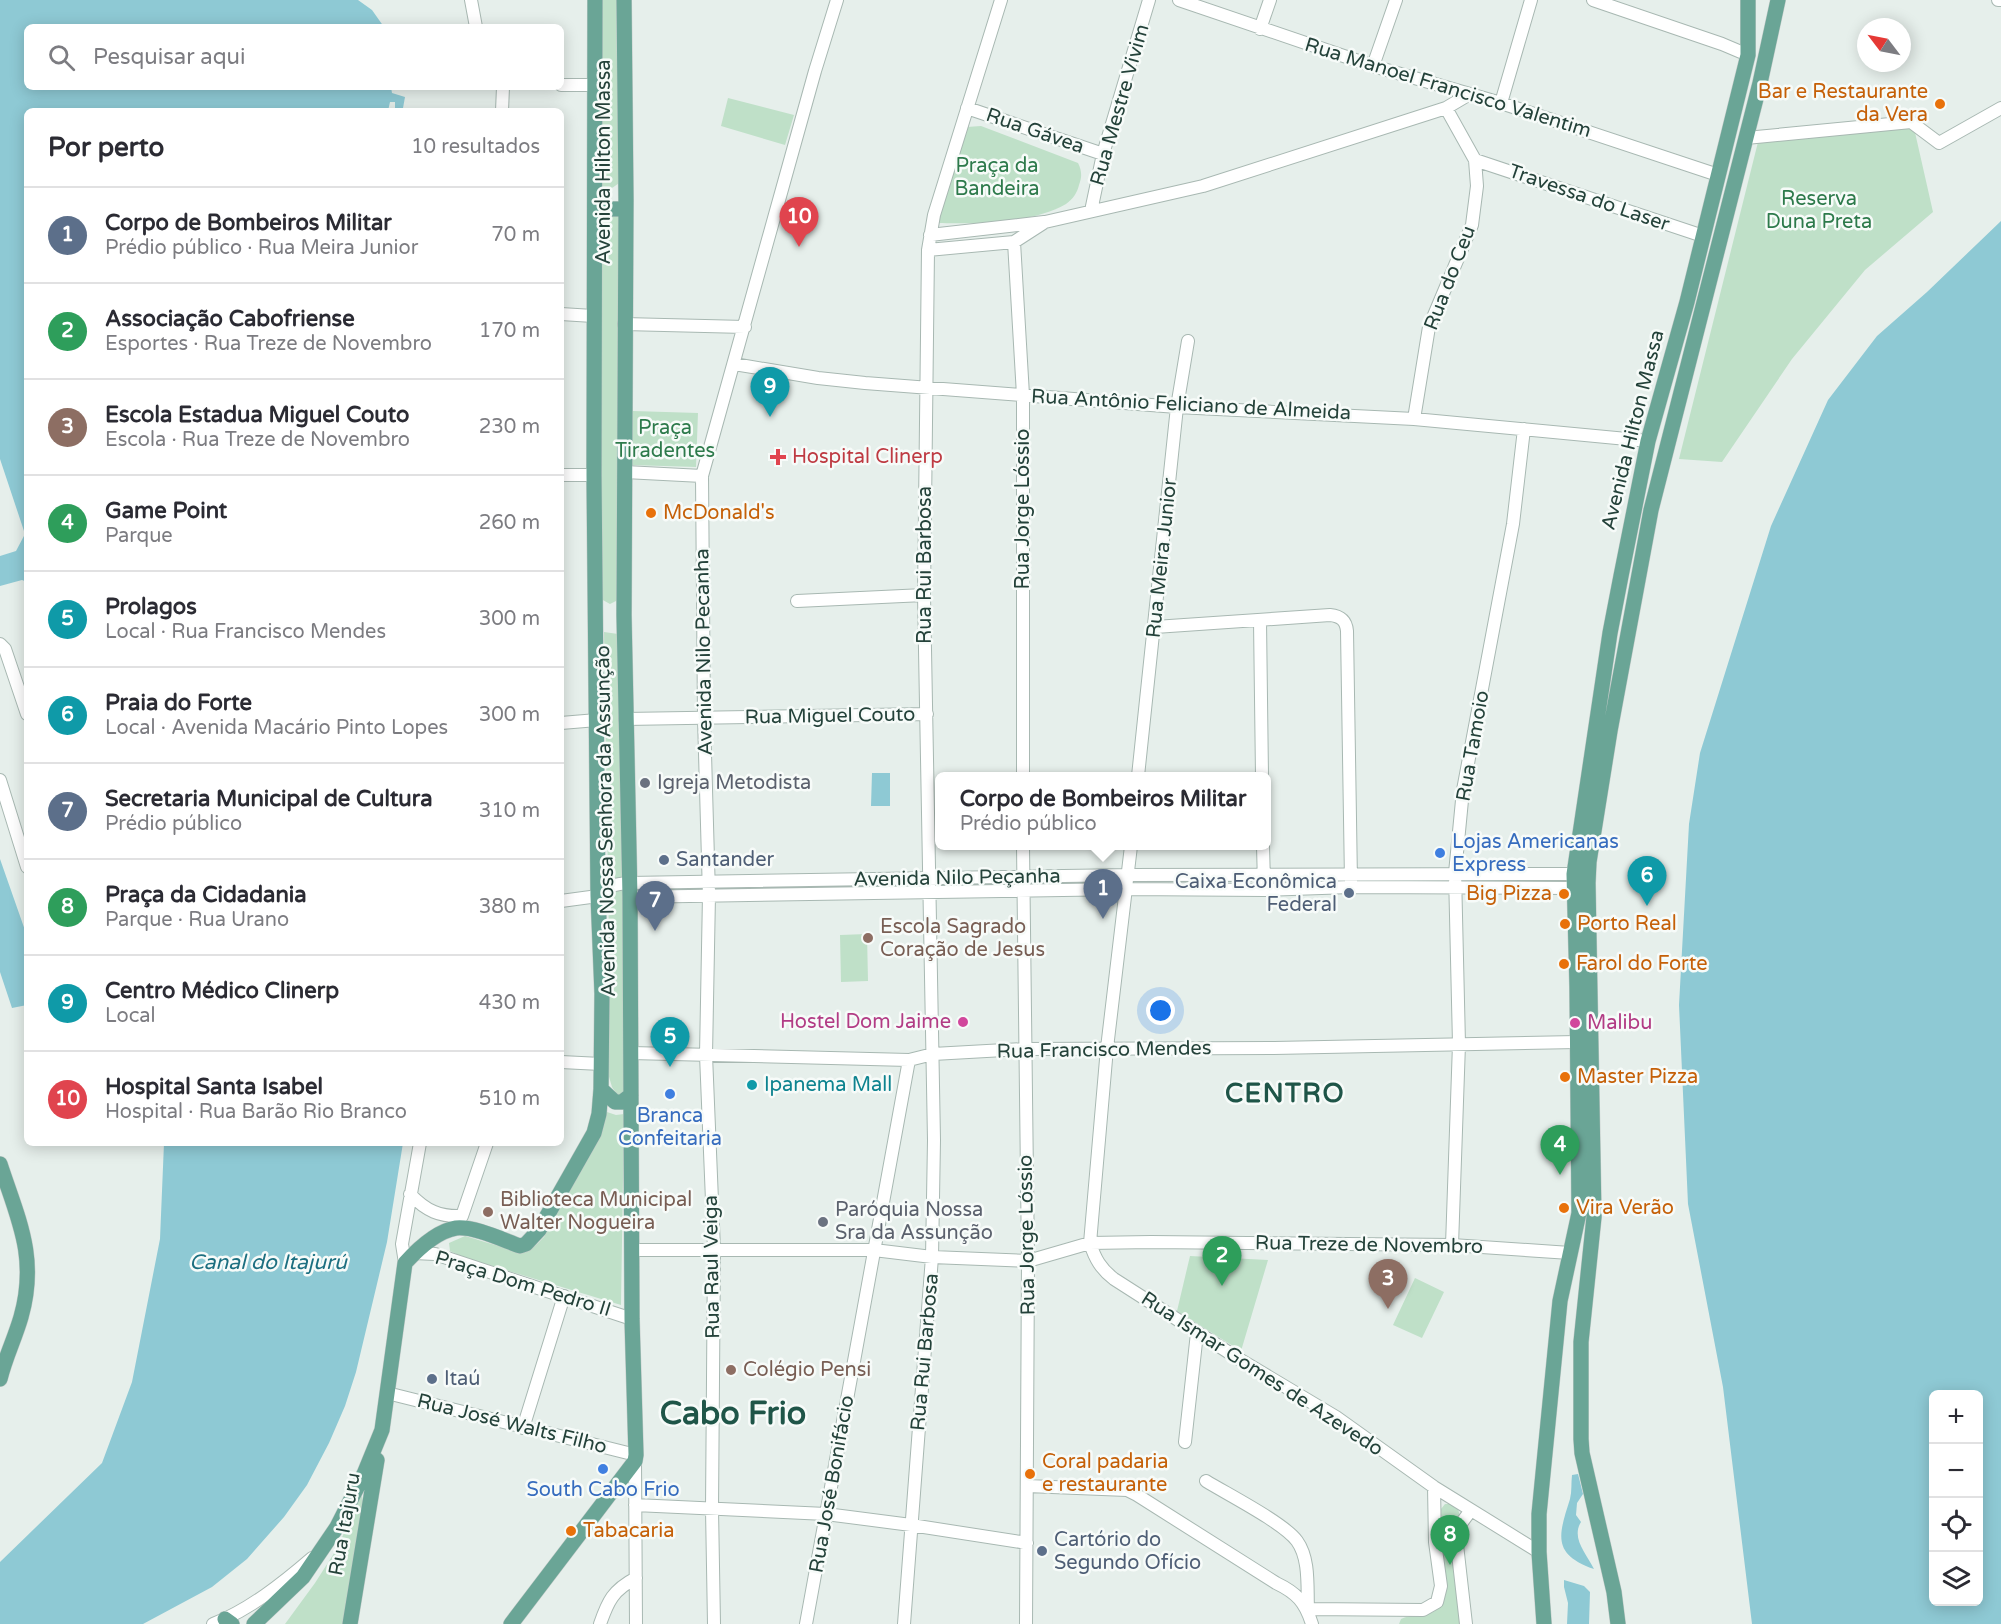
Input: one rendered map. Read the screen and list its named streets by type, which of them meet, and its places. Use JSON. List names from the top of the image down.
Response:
{
  "streets": {
    "main road": ["Avenida Hilton Massa", "Avenida Nossa Senhora da Assunção", "Rua Itajuru"],
    "street": [
      "Rua Manoel Francisco Valentim",
      "Rua Mestre Vivim",
      "Rua Gávea",
      "Travessa do Laser",
      "Rua do Ceu",
      "Rua Antônio Feliciano de Almeida",
      "Rua Jorge Lóssio",
      "Rua Meira Junior",
      "Rua Rui Barbosa",
      "Avenida Nilo Pecanha",
      "Rua Miguel Couto",
      "Rua Tamoio",
      "Avenida Nilo Peçanha",
      "Rua Francisco Mendes",
      "Rua Treze de Novembro",
      "Rua Raul Veiga",
      "Praça Dom Pedro II",
      "Rua Ismar Gomes de Azevedo",
      "Rua José Walts Filho",
      "Rua José Bonifácio"
    ]
  },
  "crossings": [
    ["Rua Manoel Francisco Valentim", "Avenida Hilton Massa"],
    ["Rua Mestre Vivim", "Rua Gávea"],
    ["Rua Gávea", "Rua Rui Barbosa"],
    ["Avenida Hilton Massa", "Travessa do Laser"],
    ["Avenida Hilton Massa", "Rua Antônio Feliciano de Almeida"],
    ["Avenida Hilton Massa", "Avenida Nossa Senhora da Assunção"],
    ["Avenida Hilton Massa", "Avenida Nilo Peçanha"],
    ["Avenida Hilton Massa", "Rua Francisco Mendes"],
    ["Avenida Hilton Massa", "Rua Treze de Novembro"],
    ["Avenida Hilton Massa", "Rua Ismar Gomes de Azevedo"],
    ["Travessa do Laser", "Rua do Ceu"],
    ["Rua do Ceu", "Rua Antônio Feliciano de Almeida"],
    ["Rua Antônio Feliciano de Almeida", "Rua Jorge Lóssio"],
    ["Rua Antônio Feliciano de Almeida", "Rua Meira Junior"],
    ["Rua Antônio Feliciano de Almeida", "Rua Rui Barbosa"],
    ["Rua Antônio Feliciano de Almeida", "Avenida Nilo Pecanha"],
    ["Rua Antônio Feliciano de Almeida", "Rua Tamoio"],
    ["Rua Jorge Lóssio", "Avenida Nilo Peçanha"],
    ["Rua Jorge Lóssio", "Rua Francisco Mendes"],
    ["Rua Jorge Lóssio", "Rua Treze de Novembro"],
    ["Rua Rui Barbosa", "Rua Miguel Couto"],
    ["Rua Rui Barbosa", "Avenida Nilo Peçanha"],
    ["Rua Rui Barbosa", "Rua Francisco Mendes"],
    ["Rua Rui Barbosa", "Rua Treze de Novembro"],
    ["Avenida Nilo Pecanha", "Rua Miguel Couto"],
    ["Avenida Nilo Pecanha", "Avenida Nilo Peçanha"],
    ["Avenida Nilo Pecanha", "Rua Francisco Mendes"],
    ["Avenida Nilo Pecanha", "Rua Raul Veiga"],
    ["Rua Miguel Couto", "Avenida Nossa Senhora da Assunção"],
    ["Rua Tamoio", "Avenida Nilo Peçanha"],
    ["Rua Tamoio", "Rua Francisco Mendes"],
    ["Rua Tamoio", "Rua Treze de Novembro"],
    ["Avenida Nossa Senhora da Assunção", "Avenida Nilo Peçanha"],
    ["Avenida Nossa Senhora da Assunção", "Rua Francisco Mendes"],
    ["Avenida Nossa Senhora da Assunção", "Rua Treze de Novembro"],
    ["Avenida Nossa Senhora da Assunção", "Praça Dom Pedro II"],
    ["Avenida Nossa Senhora da Assunção", "Rua José Walts Filho"],
    ["Rua Francisco Mendes", "Rua Raul Veiga"],
    ["Rua Francisco Mendes", "Rua José Bonifácio"],
    ["Rua Treze de Novembro", "Rua Raul Veiga"],
    ["Rua Treze de Novembro", "Rua Ismar Gomes de Azevedo"],
    ["Rua Treze de Novembro", "Rua José Bonifácio"]
  ],
  "districts": ["CENTRO", "Cabo Frio"],
  "water": ["Canal do Itajurú"],
  "parks": ["Praça da Bandeira", "Reserva Duna Preta", "Praça Tiradentes"],
  "places": {
    "other": [
      "Bar e Restaurante da Vera",
      "McDonald's",
      "Igreja Metodista",
      "Lojas Americanas Express",
      "Santander",
      "Caixa Econômica Federal",
      "Big Pizza",
      "Porto Real",
      "Escola Sagrado Coração de Jesus",
      "Farol do Forte",
      "Hostel Dom Jaime",
      "Malibu",
      "Master Pizza",
      "Ipanema Mall",
      "Branca Confeitaria",
      "Vira Verão",
      "Biblioteca Municipal Walter Nogueira",
      "Paróquia Nossa Sra da Assunção",
      "Colégio Pensi",
      "Itaú",
      "South Cabo Frio",
      "Coral padaria e restaurante",
      "Tabacaria",
      "Cartório do Segundo Ofício"
    ],
    "health": ["Hospital Clinerp"]
  },
  "north": "top left",
  "page": {
    "search": "Pesquisar aqui",
    "heading": ["Por perto", "10 resultados"],
    "list": [
      {
        "mark": "1",
        "name": "Corpo de Bombeiros Militar",
        "note": "Prédio público · Rua Meira Junior",
        "value": "70 m"
      },
      {
        "mark": "2",
        "name": "Associação Cabofriense",
        "note": "Esportes · Rua Treze de Novembro",
        "value": "170 m"
      },
      {
        "mark": "3",
        "name": "Escola Estadua Miguel Couto",
        "note": "Escola · Rua Treze de Novembro",
        "value": "230 m"
      },
      {
        "mark": "4",
        "name": "Game Point",
        "note": "Parque",
        "value": "260 m"
      },
      {
        "mark": "5",
        "name": "Prolagos",
        "note": "Local · Rua Francisco Mendes",
        "value": "300 m"
      },
      {
        "mark": "6",
        "name": "Praia do Forte",
        "note": "Local · Avenida Macário Pinto Lopes",
        "value": "300 m"
      },
      {
        "mark": "7",
        "name": "Secretaria Municipal de Cultura",
        "note": "Prédio público",
        "value": "310 m"
      },
      {
        "mark": "8",
        "name": "Praça da Cidadania",
        "note": "Parque · Rua Urano",
        "value": "380 m"
      },
      {
        "mark": "9",
        "name": "Centro Médico Clinerp",
        "note": "Local",
        "value": "430 m"
      },
      {
        "mark": "10",
        "name": "Hospital Santa Isabel",
        "note": "Hospital · Rua Barão Rio Branco",
        "value": "510 m"
      }
    ],
    "pins": [
      "10",
      "9",
      "6",
      "1",
      "7",
      "5",
      "4",
      "2",
      "3",
      "8"
    ],
    "popup": ["Corpo de Bombeiros Militar", "Prédio público"],
    "map_buttons": ["+", "−"]
  }
}
